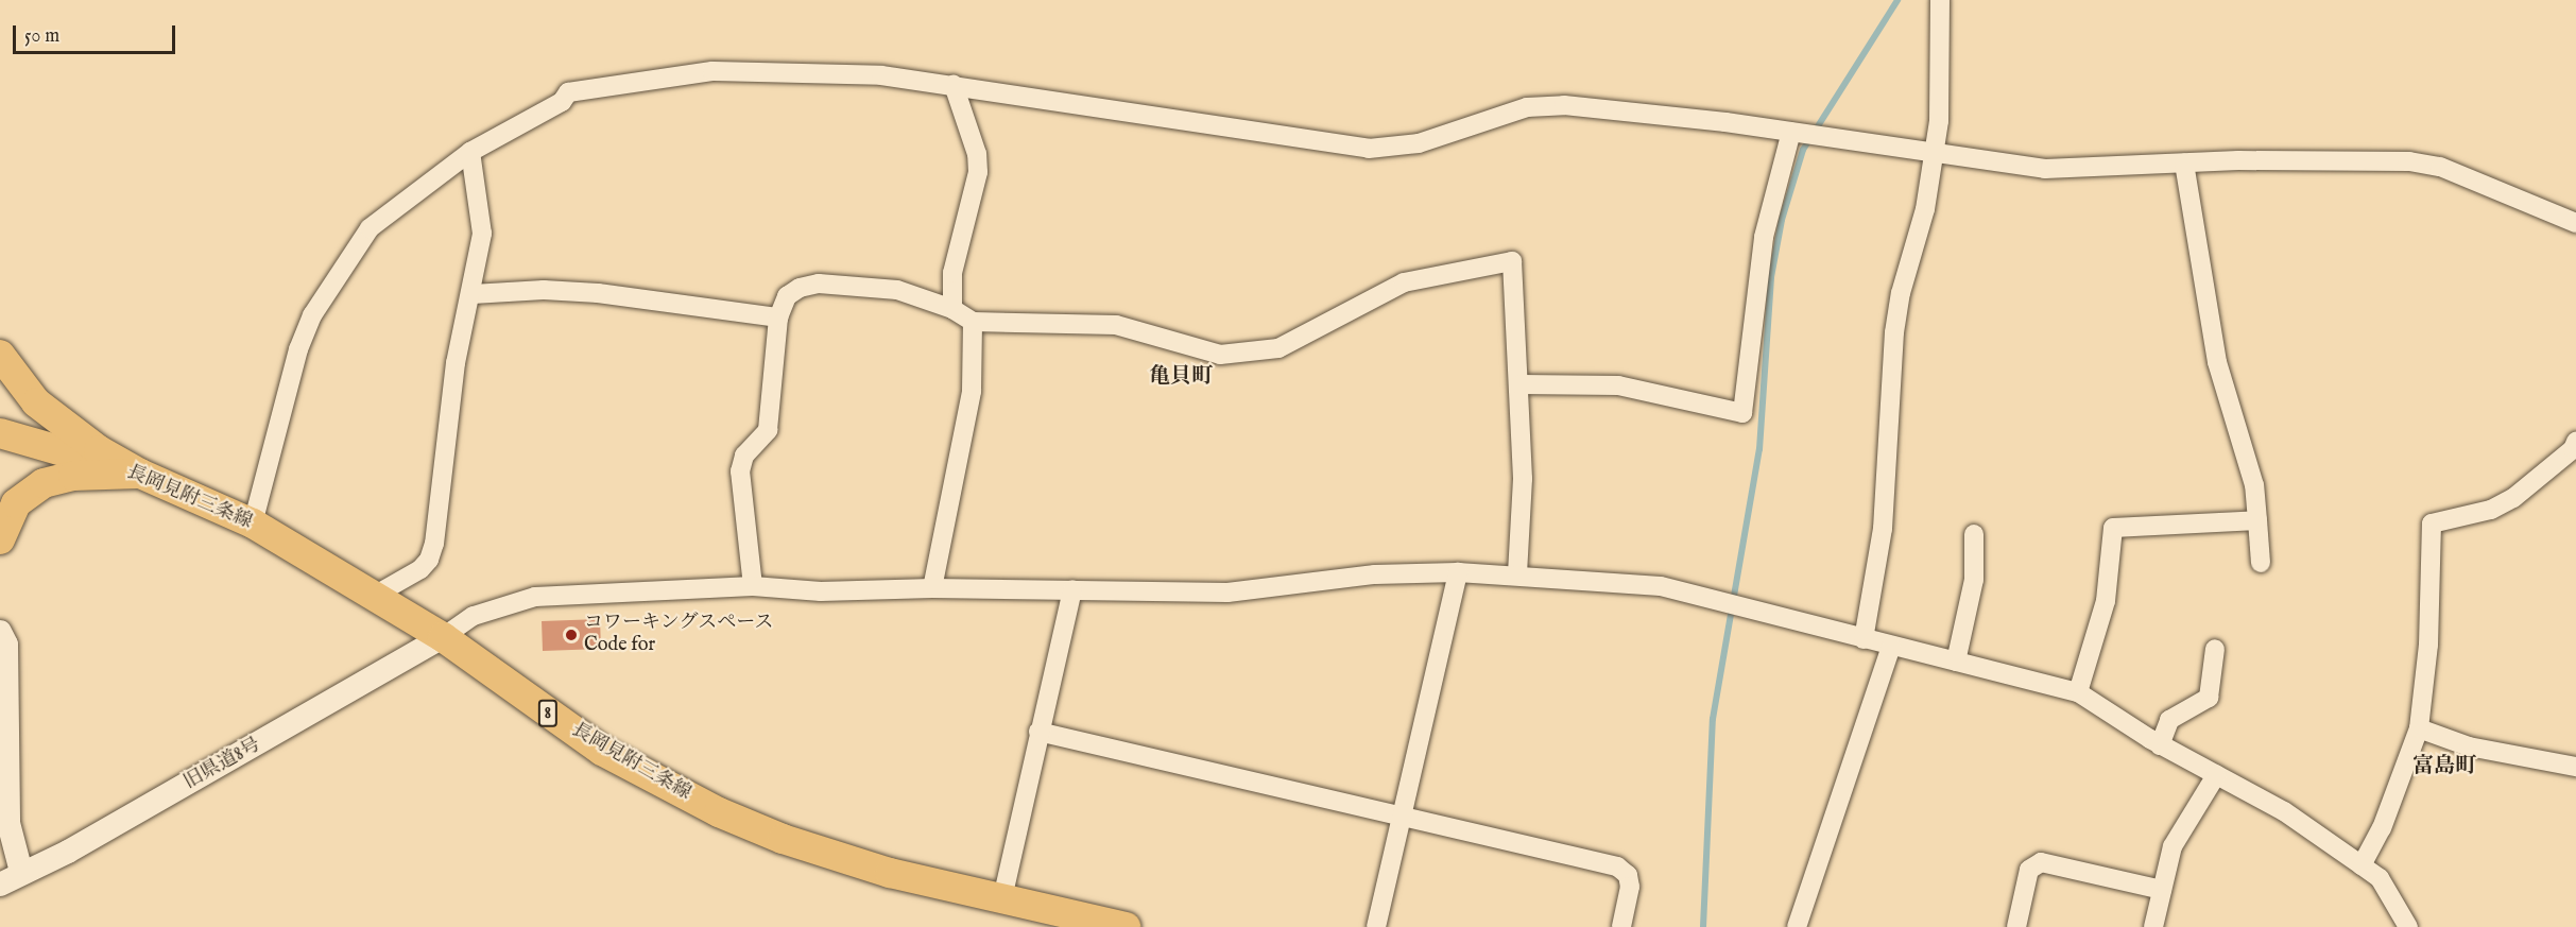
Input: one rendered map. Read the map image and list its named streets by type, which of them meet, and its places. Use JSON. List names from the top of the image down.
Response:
{
  "streets": {
    "main road": ["長岡見附三条線", "8"],
    "street": ["旧県道8号"]
  },
  "crossings": [
    ["長岡見附三条線", "旧県道8号"]
  ],
  "districts": ["亀貝町", "富島町"],
  "places": ["コワーキングスペース Code for"],
  "scale_bar": "50 m"
}
